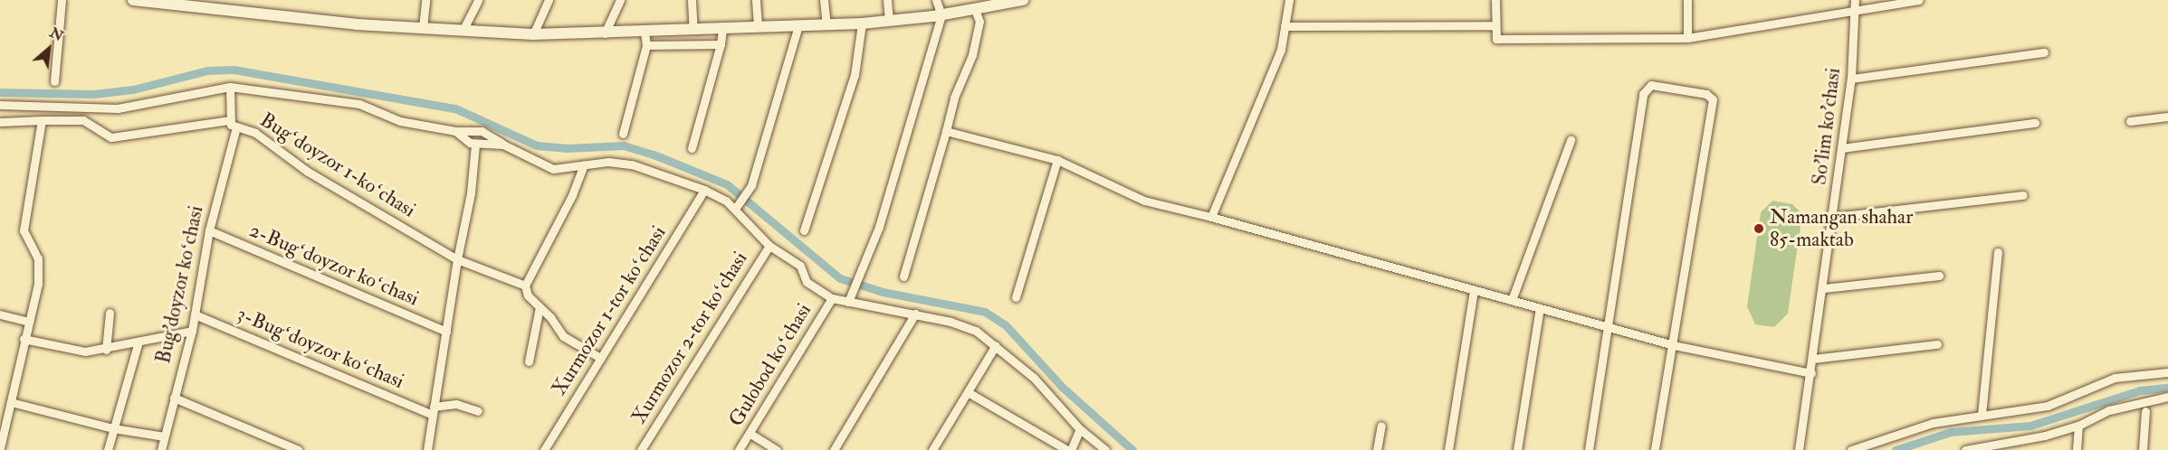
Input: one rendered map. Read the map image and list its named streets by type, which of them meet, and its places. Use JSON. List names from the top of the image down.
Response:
{
  "streets": {
    "street": [
      "So'lim ko'chasi",
      "Bugʻdoyzor 1-koʻchasi",
      "2-Bugʻdoyzor koʻchasi",
      "Bug'doyzor koʻchasi",
      "Xurmozor 1-tor koʻchasi",
      "Xurmozor 2-tor koʻchasi",
      "3-Bugʻdoyzor koʻchasi",
      "Gulobod koʻchasi"
    ]
  },
  "crossings": [
    ["Bugʻdoyzor 1-koʻchasi", "Bug'doyzor koʻchasi"],
    ["2-Bugʻdoyzor koʻchasi", "Bug'doyzor koʻchasi"],
    ["Bug'doyzor koʻchasi", "3-Bugʻdoyzor koʻchasi"]
  ],
  "places": ["Namangan shahar 85-maktab"],
  "north": "top right"
}
